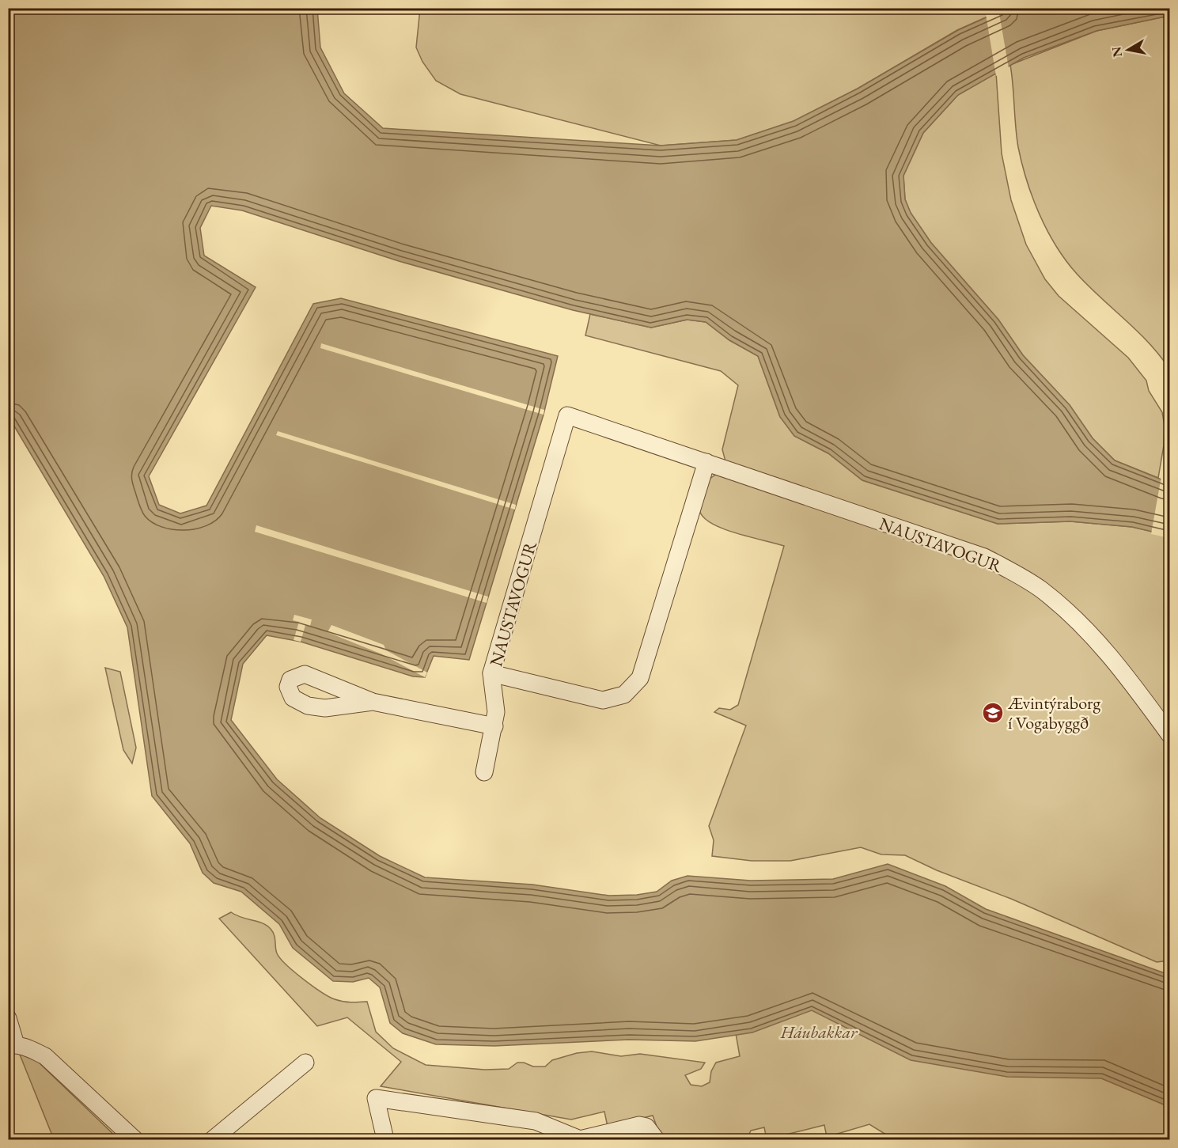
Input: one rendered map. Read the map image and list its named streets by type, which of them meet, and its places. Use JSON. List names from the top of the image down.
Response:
{
  "streets": {
    "street": ["NAUSTAVOGUR"]
  },
  "parks": ["Háubakkar"],
  "places": {
    "school or university": ["Ævintýraborg í Vogabyggð"]
  },
  "north": "left"
}
